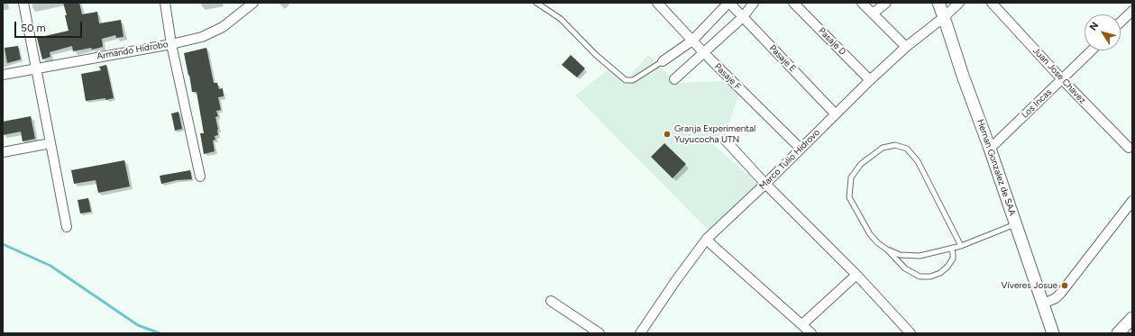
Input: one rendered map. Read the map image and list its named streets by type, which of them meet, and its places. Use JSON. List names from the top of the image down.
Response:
{
  "streets": {
    "street": [
      "Pasaje D",
      "Armando Hidrobo",
      "Pasaje E",
      "Juan Jose Chavez",
      "Pasaje F",
      "Los Incas",
      "Marco Tulio Hidrovo",
      "Hernan Gonzalez de SAA"
    ]
  },
  "crossings": [
    ["Pasaje D", "Marco Tulio Hidrovo"],
    ["Pasaje E", "Marco Tulio Hidrovo"],
    ["Juan Jose Chavez", "Los Incas"],
    ["Pasaje F", "Marco Tulio Hidrovo"],
    ["Los Incas", "Hernan Gonzalez de SAA"],
    ["Marco Tulio Hidrovo", "Hernan Gonzalez de SAA"]
  ],
  "places": ["Granja Experimental Yuyucocha UTN", "Víveres Josue"],
  "scale_bar": "50 m",
  "north": "top left"
}
